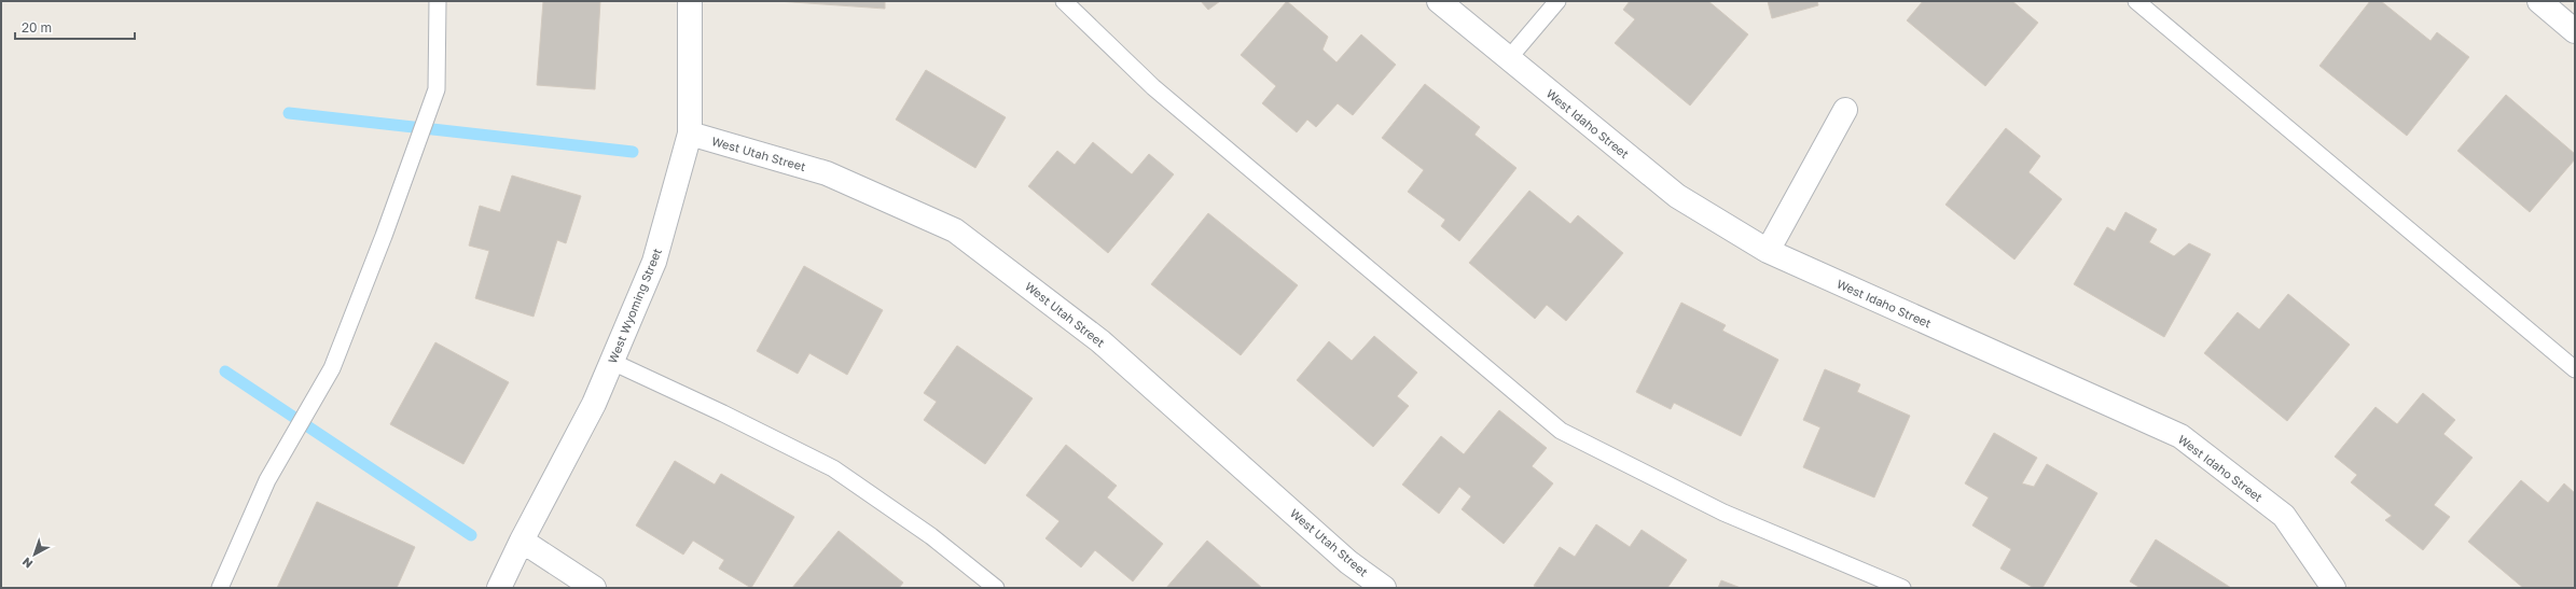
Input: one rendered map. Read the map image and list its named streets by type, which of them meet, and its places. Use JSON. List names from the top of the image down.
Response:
{
  "streets": {
    "street": ["West Idaho Street", "West Utah Street", "West Wyoming Street"]
  },
  "crossings": [
    ["West Utah Street", "West Wyoming Street"]
  ],
  "scale_bar": "20 m",
  "north": "bottom left"
}
